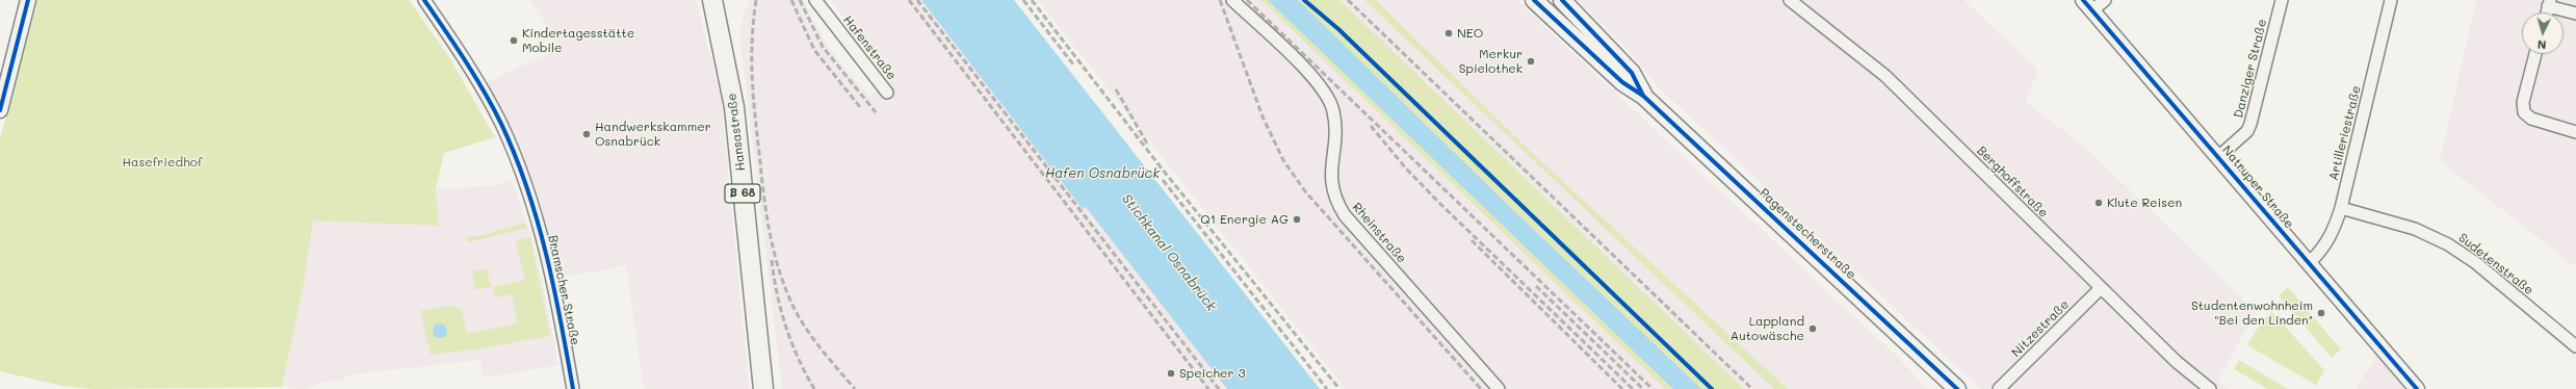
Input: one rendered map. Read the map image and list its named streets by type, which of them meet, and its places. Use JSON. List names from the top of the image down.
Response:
{
  "streets": {
    "main road": ["Hansastraße", "B 68", "Pagenstecherstraße"],
    "street": [
      "Hafenstraße",
      "Danziger Straße",
      "Artilleriestraße",
      "Berghoffstraße",
      "Natruper Straße",
      "Rheinstraße",
      "Sudetenstraße",
      "Bramscher Straße",
      "Nitzestraße"
    ]
  },
  "crossings": [
    ["Danziger Straße", "Natruper Straße"],
    ["Artilleriestraße", "Natruper Straße"],
    ["Artilleriestraße", "Sudetenstraße"],
    ["Berghoffstraße", "Nitzestraße"]
  ],
  "water": ["Hafen Osnabrück", "Stichkanal Osnabrück"],
  "parks": ["Hasefriedhof"],
  "places": [
    "NEO",
    "Kindertagesstätte Mobile",
    "Merkur Spielothek",
    "Handwerkskammer Osnabrück",
    "Klute Reisen",
    "Q1 Energie AG",
    "Studentenwohnheim \"Bei den Linden\"",
    "Lappland Autowäsche",
    "Speicher 3"
  ],
  "north": "bottom"
}
